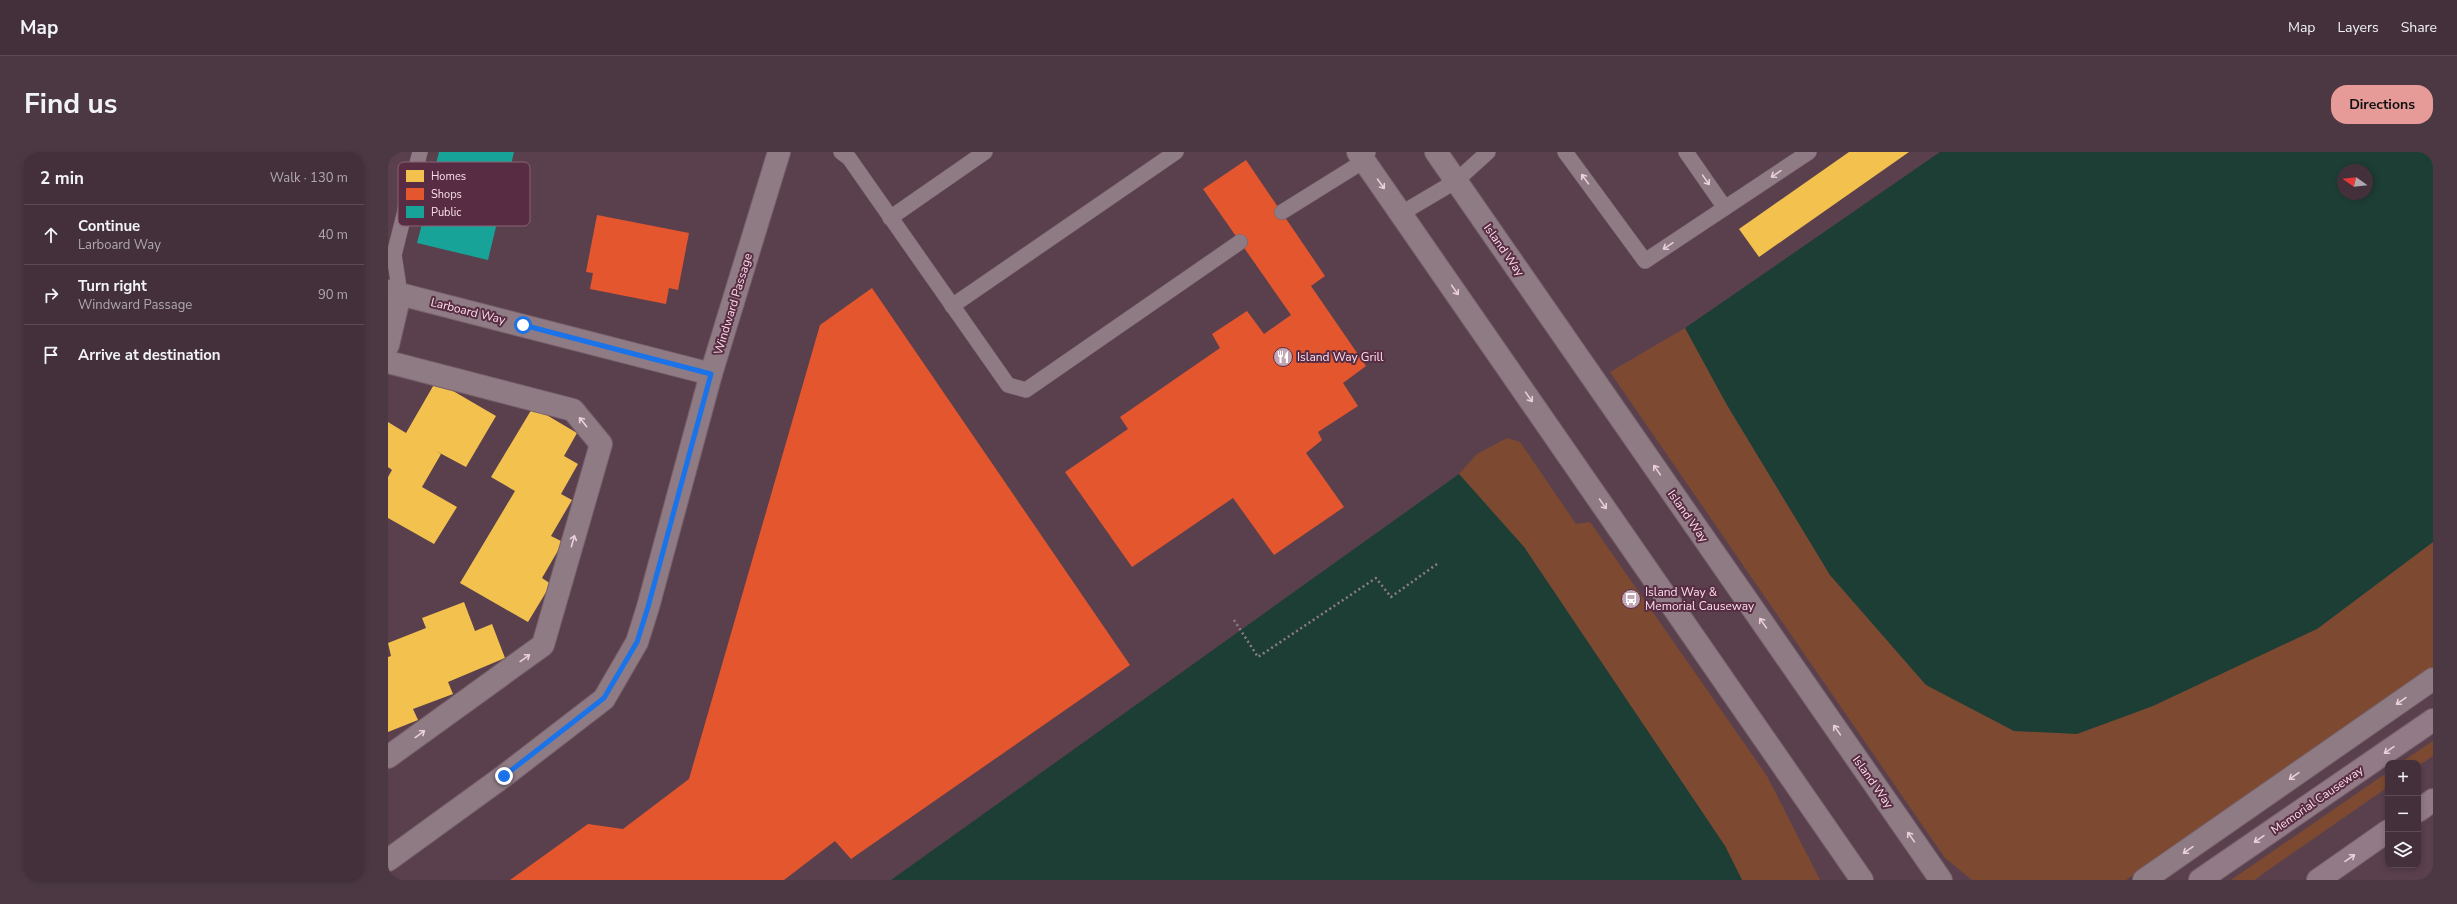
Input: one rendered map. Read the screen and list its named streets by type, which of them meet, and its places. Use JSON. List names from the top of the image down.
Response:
{
  "streets": {
    "main road": ["Memorial Causeway"],
    "street": ["Island Way", "Windward Passage", "Larboard Way"]
  },
  "crossings": [
    ["Windward Passage", "Larboard Way"]
  ],
  "places": {
    "restaurant": ["Island Way Grill"],
    "bus stop": ["Island Way & Memorial Causeway"]
  },
  "legend": ["Homes", "Shops", "Public"],
  "north": "left",
  "page": {
    "header": "Map",
    "nav": ["Map", "Layers", "Share"],
    "title": "Find us",
    "buttons": "Directions",
    "heading": ["2 min", "Walk · 130 m"],
    "list": [
      ["Continue", "Larboard Way", "40 m"],
      ["Turn right", "Windward Passage", "90 m"],
      "Arrive at destination"
    ],
    "map_buttons": ["+", "−"]
  }
}
